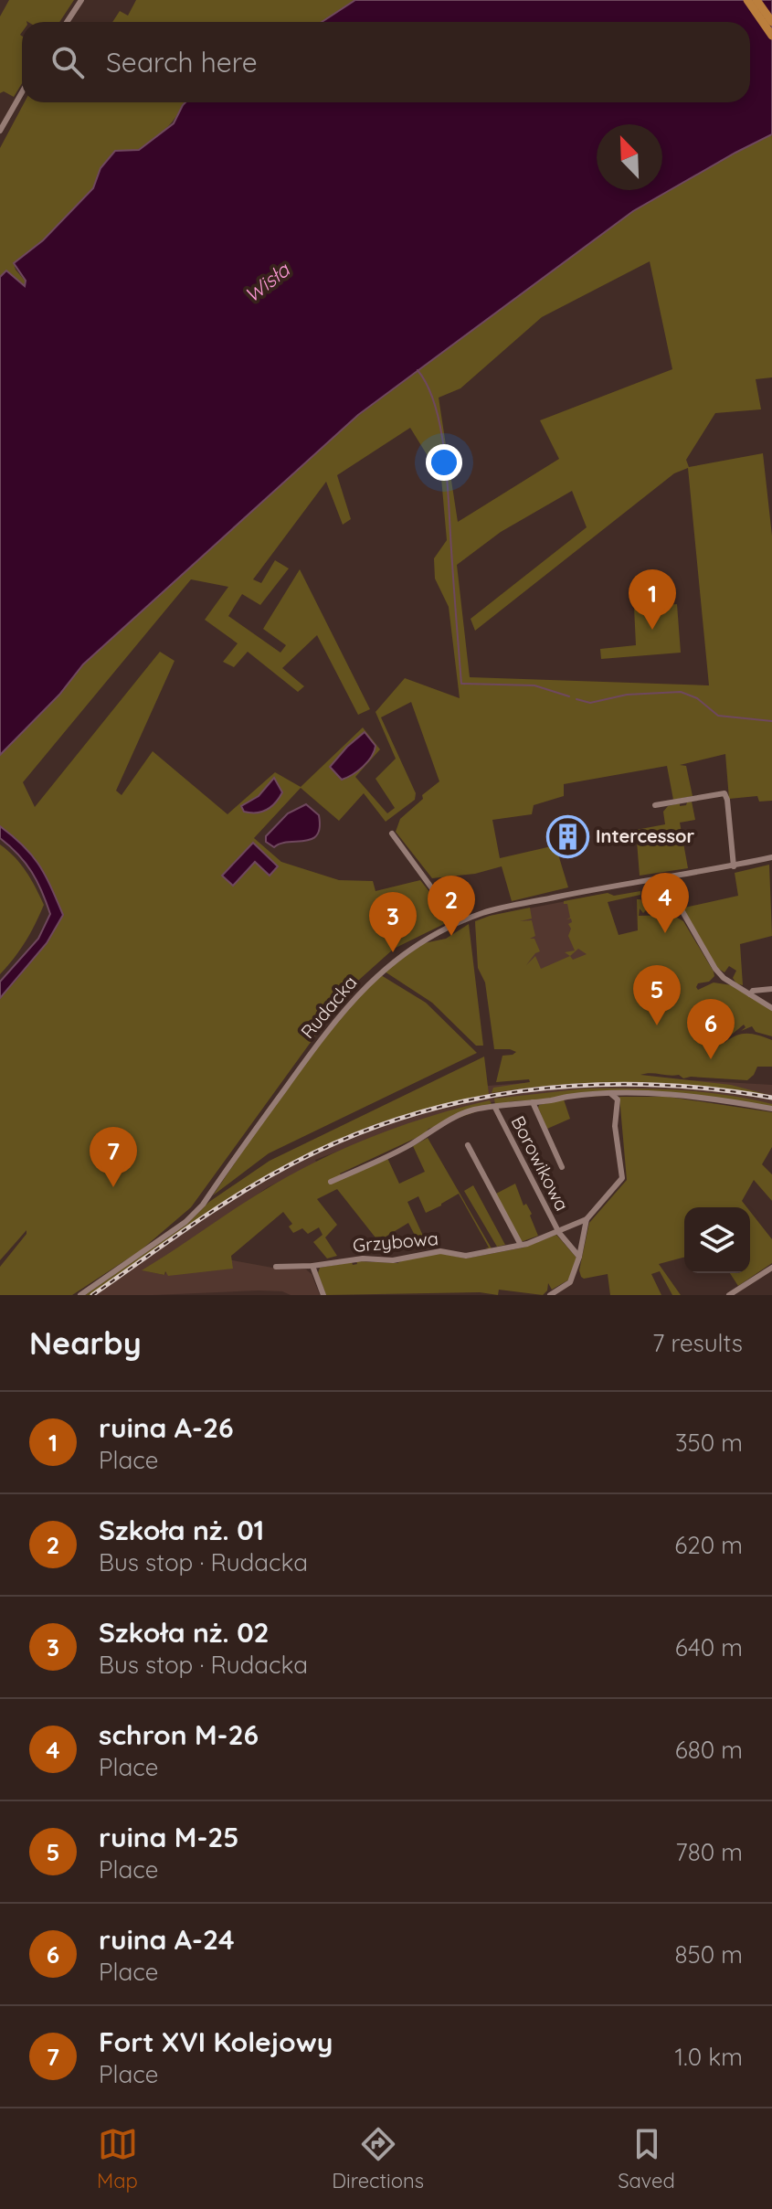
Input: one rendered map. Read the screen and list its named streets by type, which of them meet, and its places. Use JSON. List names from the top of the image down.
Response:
{
  "streets": {
    "street": ["Rudacka", "Borowikowa", "Grzybowa"]
  },
  "crossings": [
    ["Borowikowa", "Grzybowa"]
  ],
  "water": ["Wisła"],
  "places": {
    "building": ["Intercessor"]
  },
  "north": "top left",
  "page": {
    "search": "Search here",
    "pins": [
      "1",
      "4",
      "2",
      "3",
      "5",
      "6",
      "7"
    ],
    "heading": ["Nearby", "7 results"],
    "list": [
      {
        "mark": "1",
        "name": "ruina A-26",
        "note": "Place",
        "value": "350 m"
      },
      {
        "mark": "2",
        "name": "Szkoła nż. 01",
        "note": "Bus stop · Rudacka",
        "value": "620 m"
      },
      {
        "mark": "3",
        "name": "Szkoła nż. 02",
        "note": "Bus stop · Rudacka",
        "value": "640 m"
      },
      {
        "mark": "4",
        "name": "schron M-26",
        "note": "Place",
        "value": "680 m"
      },
      {
        "mark": "5",
        "name": "ruina M-25",
        "note": "Place",
        "value": "780 m"
      },
      {
        "mark": "6",
        "name": "ruina A-24",
        "note": "Place",
        "value": "850 m"
      },
      {
        "mark": "7",
        "name": "Fort XVI Kolejowy",
        "note": "Place",
        "value": "1.0 km"
      }
    ],
    "nav": ["Map", "Directions", "Saved"]
  }
}
